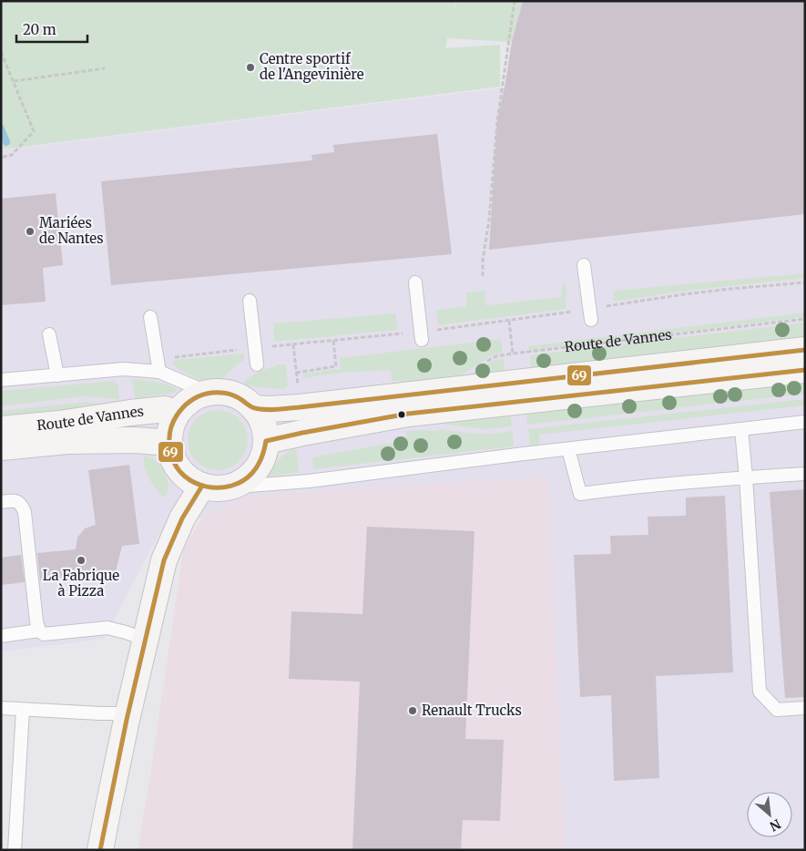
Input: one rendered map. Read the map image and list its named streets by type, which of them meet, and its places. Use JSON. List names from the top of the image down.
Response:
{
  "streets": {
    "main road": ["Route de Vannes"]
  },
  "places": [
    "Centre sportif de l'Angevinière",
    "Mariées de Nantes",
    "La Fabrique à Pizza",
    "Renault Trucks"
  ],
  "lines": ["transit line 69"],
  "scale_bar": "20 m",
  "north": "bottom right"
}
